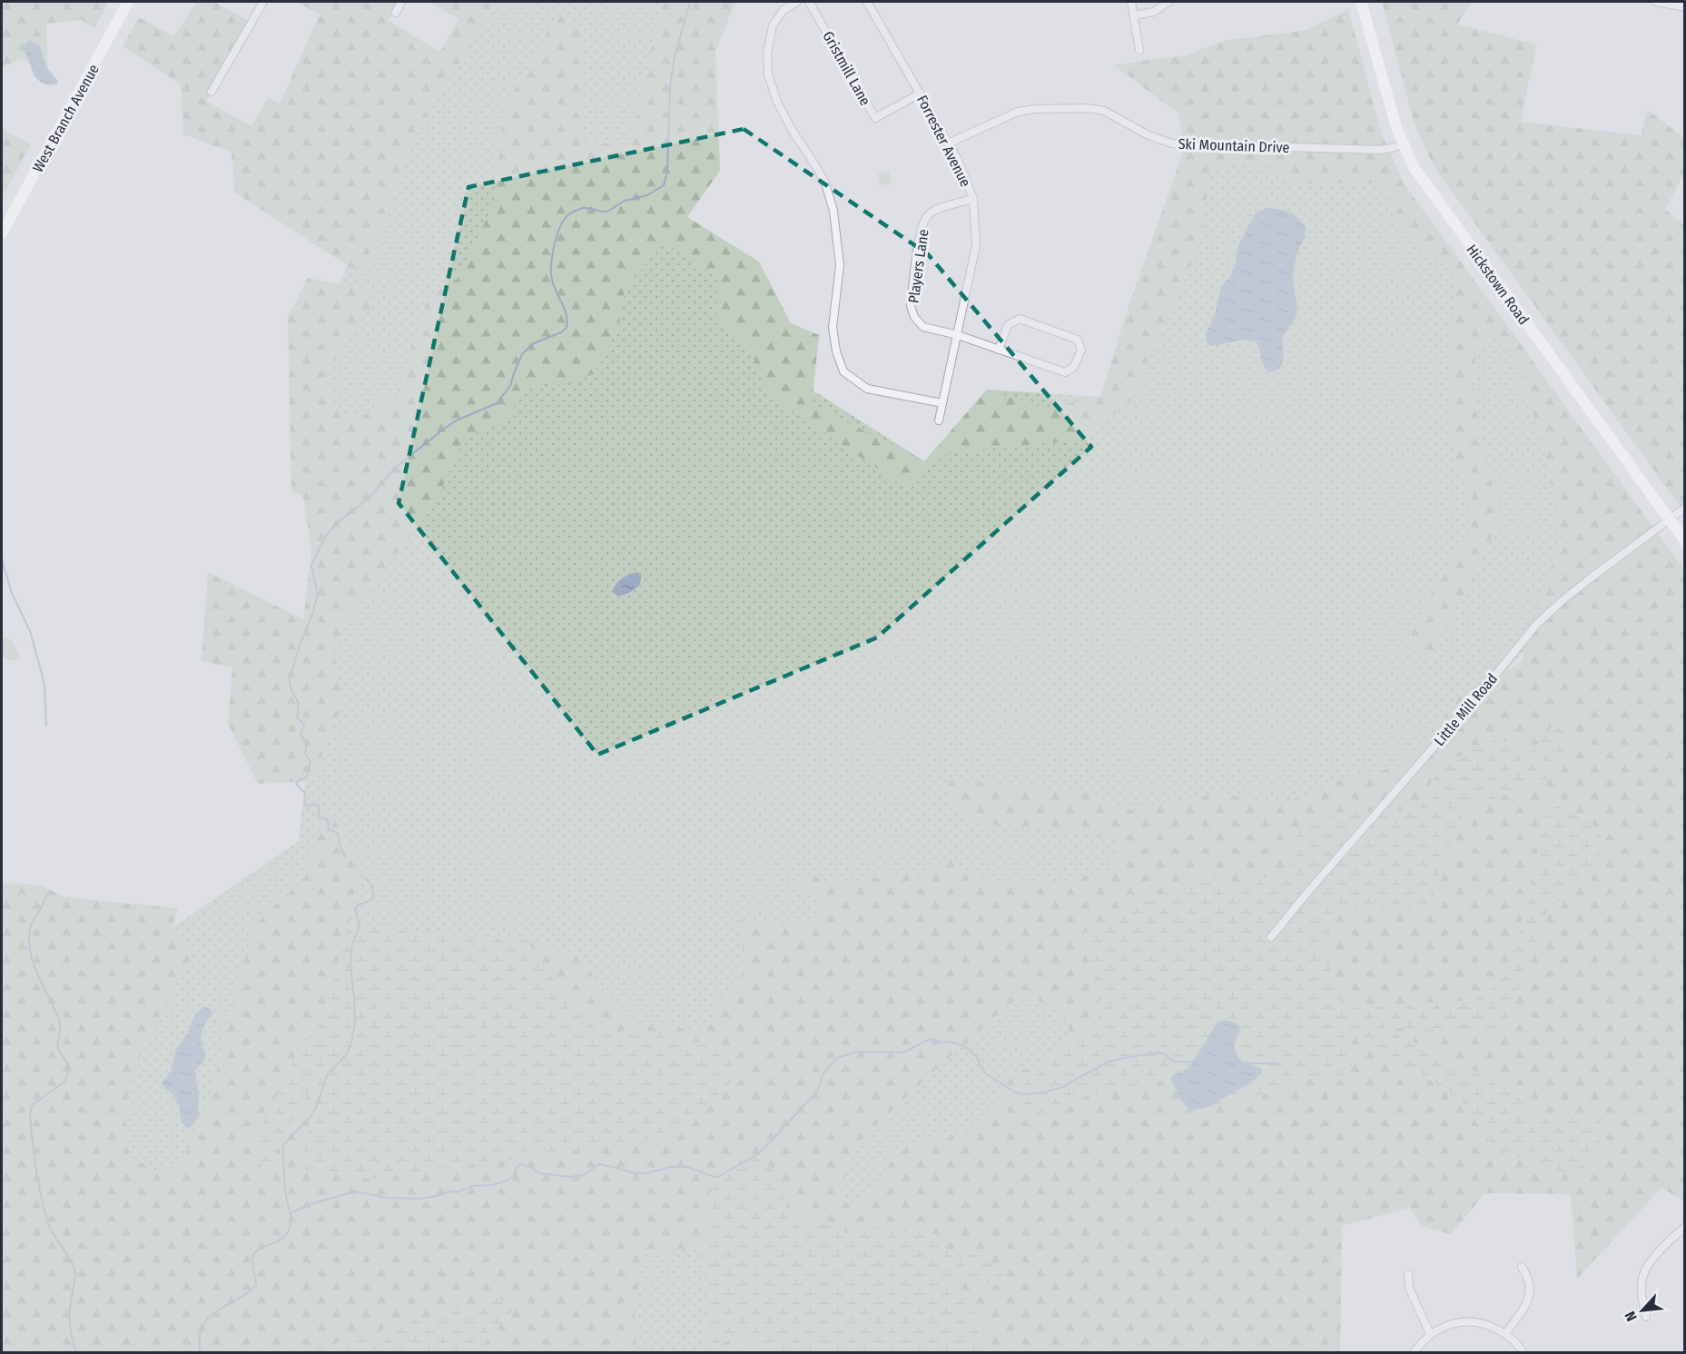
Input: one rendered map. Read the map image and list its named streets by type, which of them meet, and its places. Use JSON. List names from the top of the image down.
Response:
{
  "streets": {
    "street": [
      "Gristmill Lane",
      "West Branch Avenue",
      "Forrester Avenue",
      "Ski Mountain Drive",
      "Players Lane",
      "Hickstown Road",
      "Little Mill Road"
    ]
  },
  "crossings": [
    ["Gristmill Lane", "Forrester Avenue"],
    ["Forrester Avenue", "Ski Mountain Drive"],
    ["Forrester Avenue", "Players Lane"],
    ["Ski Mountain Drive", "Hickstown Road"],
    ["Hickstown Road", "Little Mill Road"]
  ],
  "north": "bottom left"
}
